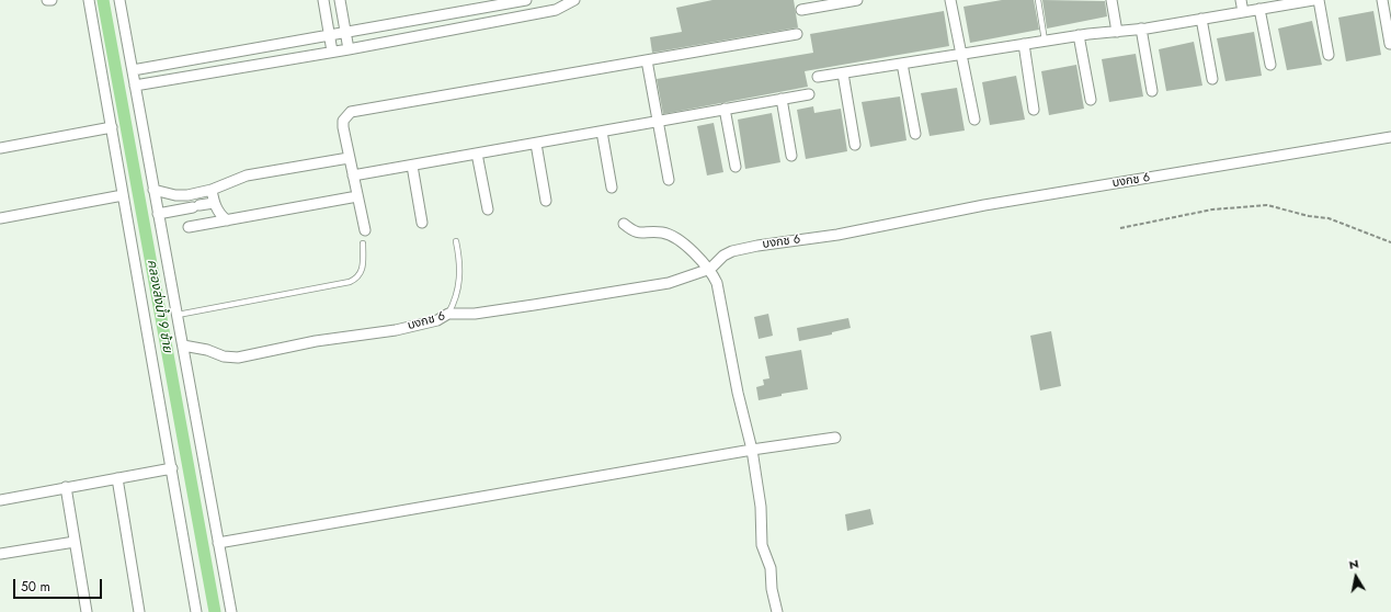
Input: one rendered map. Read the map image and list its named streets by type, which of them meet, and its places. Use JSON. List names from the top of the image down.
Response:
{
  "streets": {
    "street": ["บงกช 6"]
  },
  "water": ["คลองส่งน้ำ 9 ซ้าย"],
  "scale_bar": "50 m",
  "north": "top"
}
